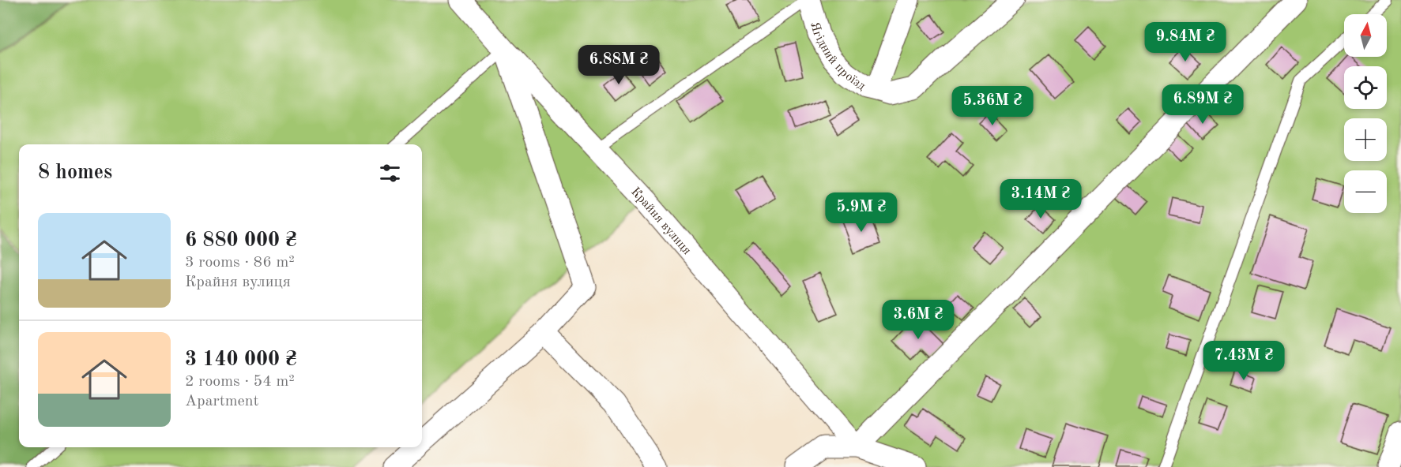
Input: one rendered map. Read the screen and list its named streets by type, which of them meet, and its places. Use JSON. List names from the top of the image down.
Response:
{
  "streets": {
    "street": ["Ягідний проїзд", "Крайня вулиця"]
  },
  "north": "top",
  "page": {
    "map_buttons": ["+", "−"],
    "price": [
      "9.84M ₴",
      "6.88M ₴",
      "6.89M ₴",
      "5.36M ₴",
      "3.14M ₴",
      "5.9M ₴",
      "3.6M ₴",
      "7.43M ₴"
    ],
    "heading": "8 homes",
    "list": [
      {
        "name": "6 880 000 ₴",
        "note": "3 rooms · 86 m² · Крайня вулиця"
      },
      {
        "name": "3 140 000 ₴",
        "note": "2 rooms · 54 m² · Apartment"
      }
    ]
  }
}
